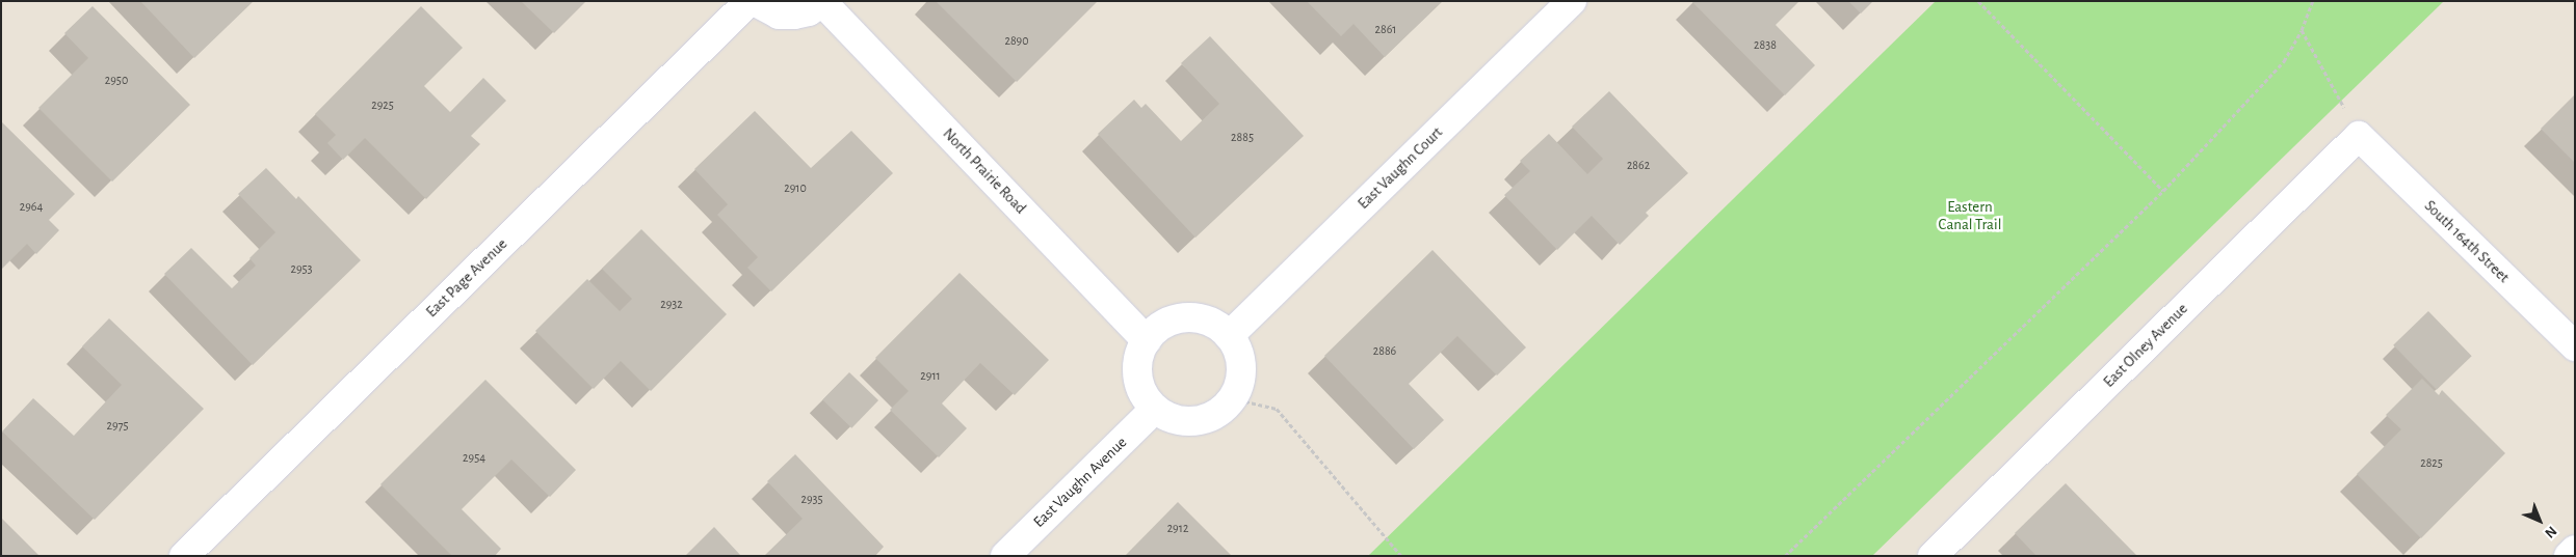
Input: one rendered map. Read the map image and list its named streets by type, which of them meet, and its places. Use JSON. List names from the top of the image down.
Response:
{
  "streets": {
    "street": [
      "East Vaughn Court",
      "North Prairie Road",
      "South 164th Street",
      "East Page Avenue",
      "East Olney Avenue",
      "East Vaughn Avenue"
    ]
  },
  "crossings": [
    ["East Vaughn Court", "North Prairie Road"],
    ["East Vaughn Court", "East Vaughn Avenue"],
    ["North Prairie Road", "East Page Avenue"],
    ["North Prairie Road", "East Vaughn Avenue"],
    ["South 164th Street", "East Olney Avenue"]
  ],
  "parks": ["Eastern Canal Trail"],
  "house_numbers": [
    "2861",
    "2890",
    "2838",
    "2950",
    "2925",
    "2885",
    "2862",
    "2910",
    "2964",
    "2953",
    "2932",
    "2886",
    "2911",
    "2975",
    "2954",
    "2825",
    "2935",
    "2912"
  ],
  "north": "bottom right"
}
